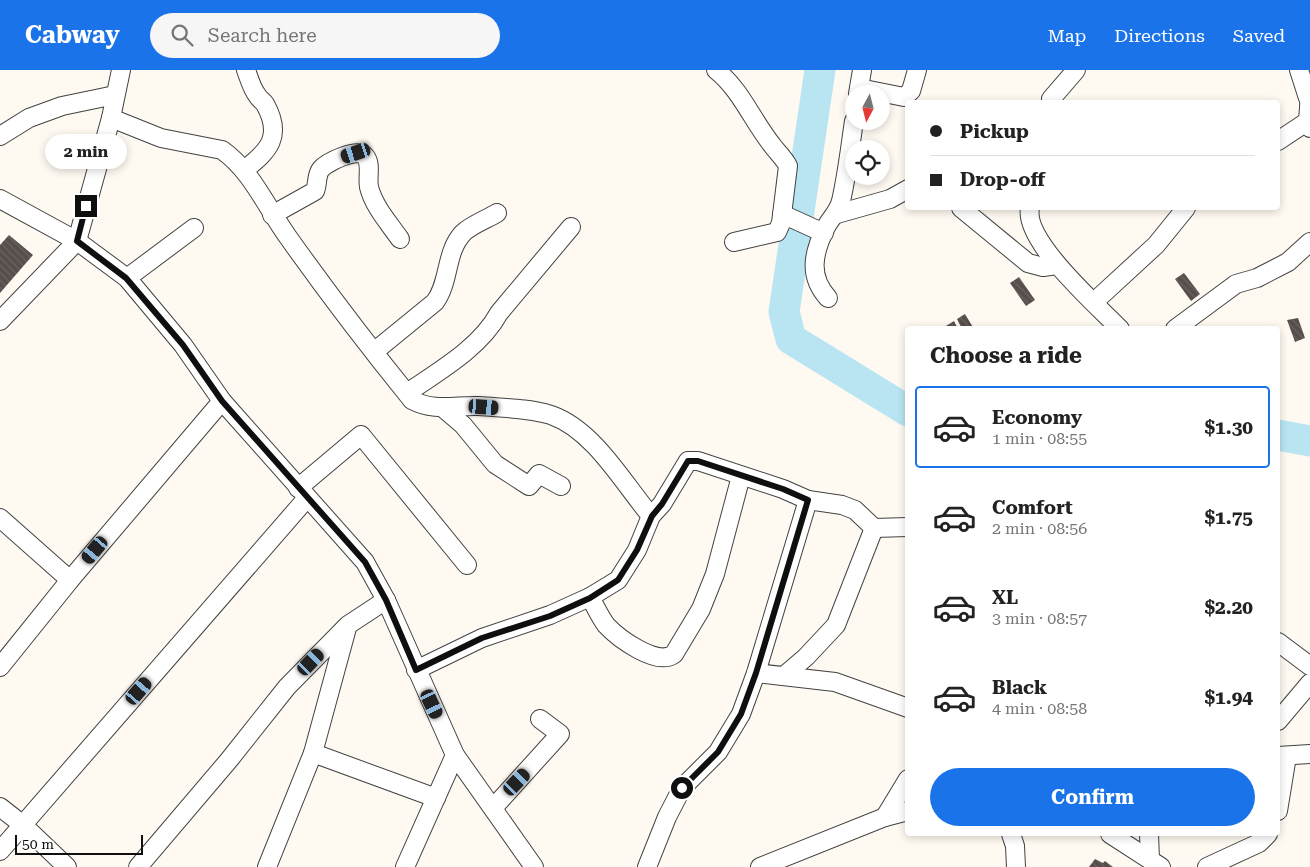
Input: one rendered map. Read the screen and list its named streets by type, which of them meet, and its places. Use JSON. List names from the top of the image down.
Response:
{
  "scale_bar": "50 m",
  "north": "bottom",
  "page": {
    "header": "Cabway",
    "search": "Search here",
    "nav": ["Map", "Directions", "Saved"],
    "banner": ["Pickup", "Drop-off"],
    "bubble": "2 min",
    "heading": "Choose a ride",
    "list": [
      {
        "name": "Economy",
        "note": "1 min · 08:55",
        "value": "$1.30"
      },
      {
        "name": "Comfort",
        "note": "2 min · 08:56",
        "value": "$1.75"
      },
      {
        "name": "XL",
        "note": "3 min · 08:57",
        "value": "$2.20"
      },
      {
        "name": "Black",
        "note": "4 min · 08:58",
        "value": "$1.94"
      }
    ],
    "buttons": "Confirm",
    "scale": "50 m"
  }
}
